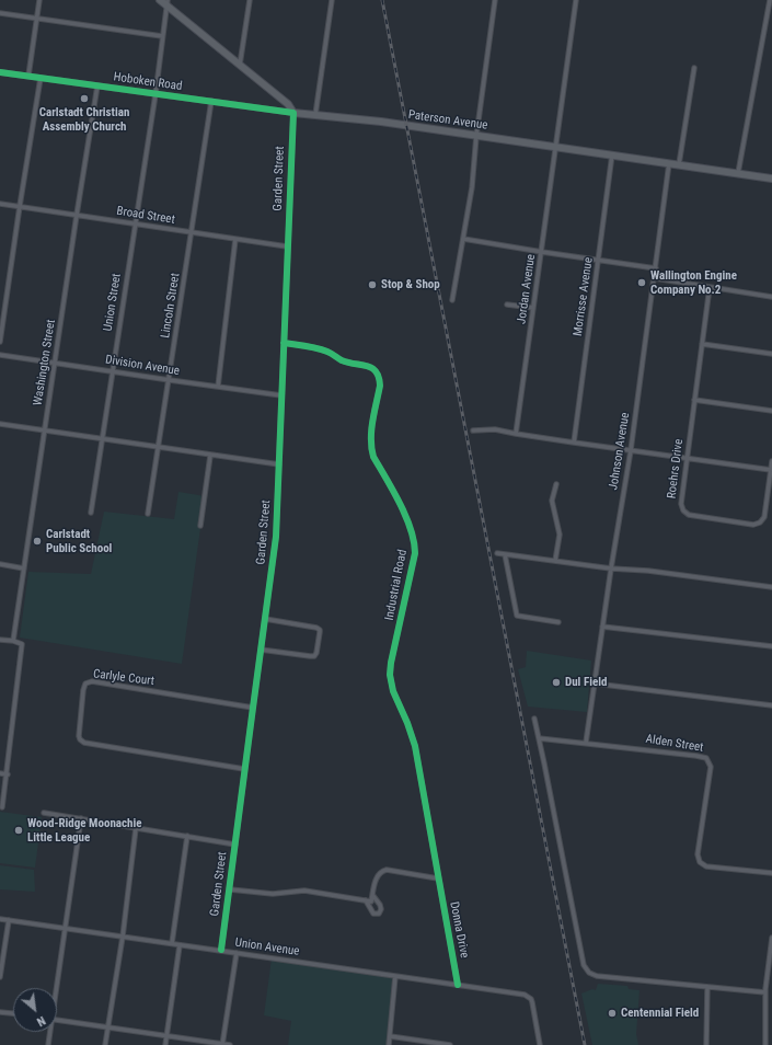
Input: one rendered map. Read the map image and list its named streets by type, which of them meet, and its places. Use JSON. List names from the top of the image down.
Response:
{
  "streets": {
    "main road": ["Paterson Avenue"],
    "street": [
      "Hoboken Road",
      "Garden Street",
      "Broad Street",
      "Jordan Avenue",
      "Morrisse Avenue",
      "Union Street",
      "Lincoln Street",
      "Washington Street",
      "Division Avenue",
      "Johnson Avenue",
      "Roehrs Drive",
      "Industrial Road",
      "Carlyle Court",
      "Alden Street",
      "Donna Drive",
      "Union Avenue"
    ]
  },
  "crossings": [
    ["Hoboken Road", "Paterson Avenue"],
    ["Hoboken Road", "Garden Street"],
    ["Hoboken Road", "Union Street"],
    ["Hoboken Road", "Lincoln Street"],
    ["Hoboken Road", "Washington Street"],
    ["Paterson Avenue", "Garden Street"],
    ["Paterson Avenue", "Jordan Avenue"],
    ["Paterson Avenue", "Morrisse Avenue"],
    ["Paterson Avenue", "Johnson Avenue"],
    ["Garden Street", "Broad Street"],
    ["Garden Street", "Division Avenue"],
    ["Garden Street", "Industrial Road"],
    ["Garden Street", "Carlyle Court"],
    ["Garden Street", "Union Avenue"],
    ["Broad Street", "Union Street"],
    ["Broad Street", "Lincoln Street"],
    ["Broad Street", "Washington Street"],
    ["Union Street", "Division Avenue"],
    ["Lincoln Street", "Division Avenue"],
    ["Washington Street", "Division Avenue"],
    ["Johnson Avenue", "Alden Street"],
    ["Industrial Road", "Donna Drive"],
    ["Donna Drive", "Union Avenue"]
  ],
  "places": [
    "Carlstadt Christian Assembly Church",
    "Wallington Engine Company No.2",
    "Stop & Shop",
    "Carlstadt Public School",
    "Dul Field",
    "Wood-Ridge Moonachie Little League",
    "Centennial Field"
  ],
  "north": "bottom right"
}
